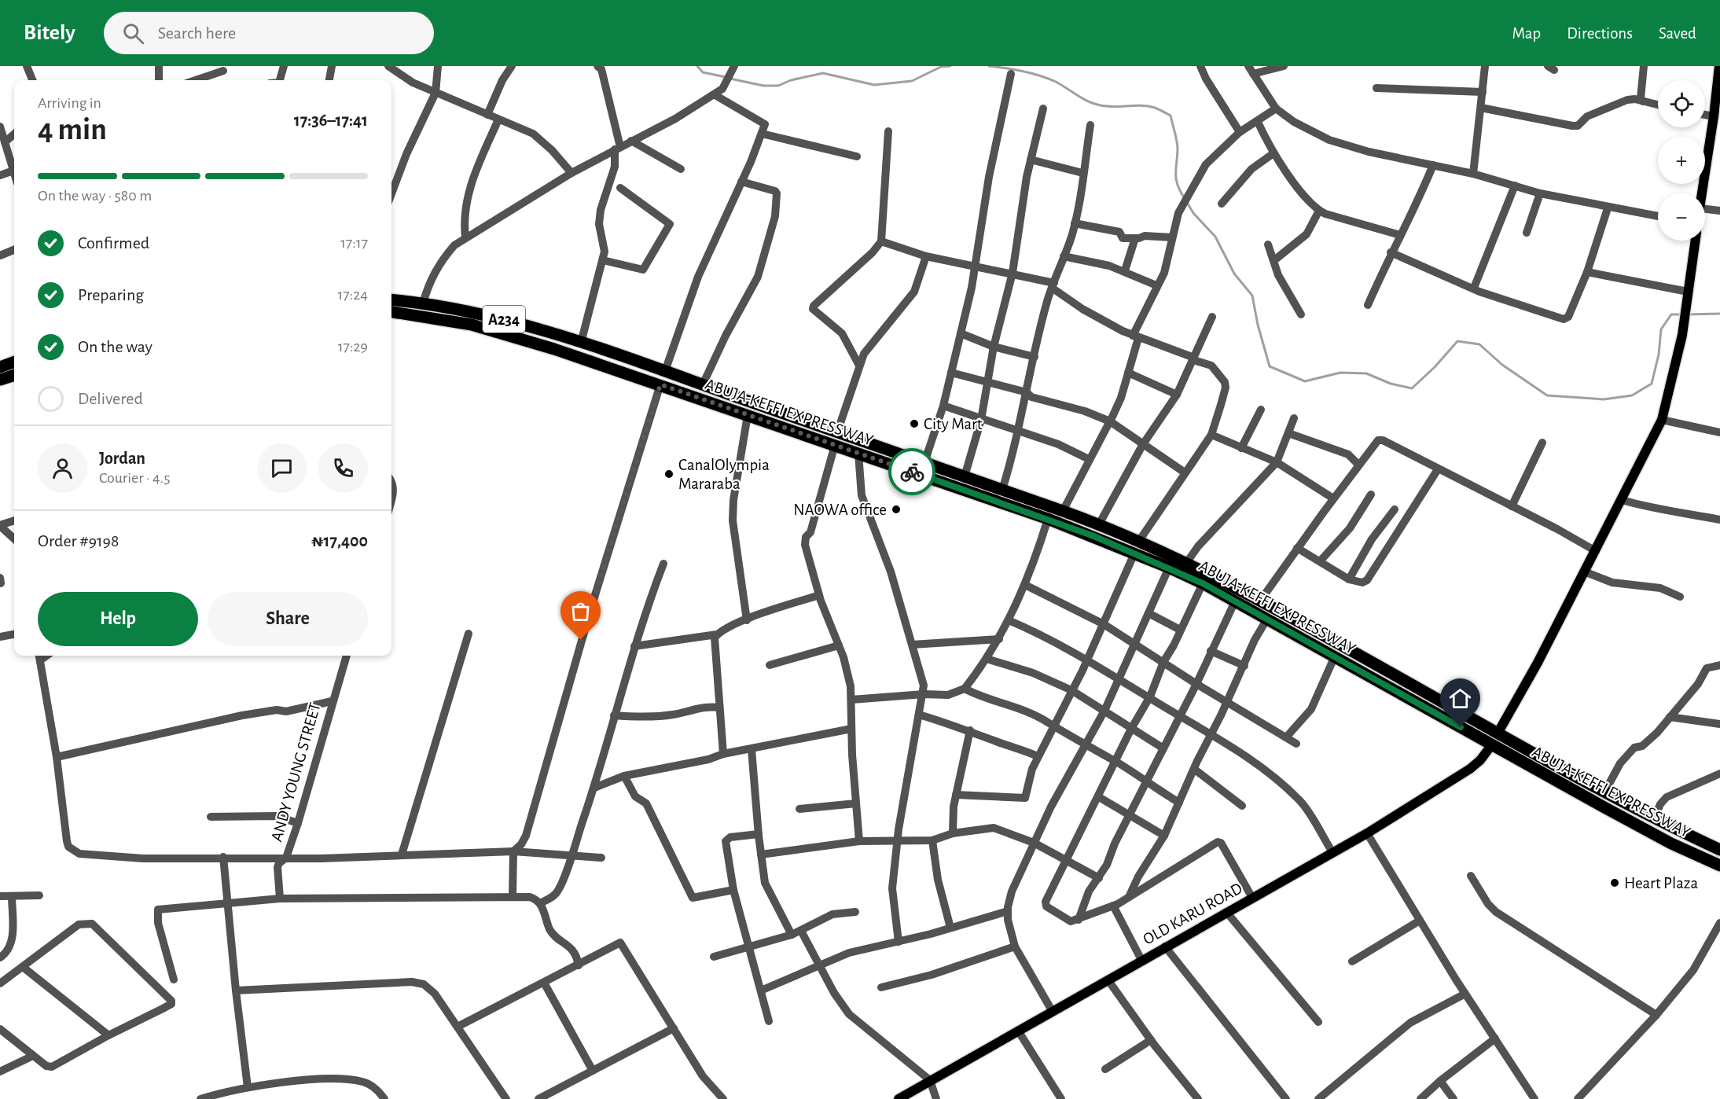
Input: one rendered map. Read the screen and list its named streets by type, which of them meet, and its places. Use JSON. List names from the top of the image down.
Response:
{
  "streets": {
    "highway": ["A234", "ABUJA-KEFFI EXPRESSWAY"],
    "main road": ["OLD KARU ROAD"],
    "street": ["ANDY YOUNG STREET"]
  },
  "crossings": [
    ["ABUJA-KEFFI EXPRESSWAY", "OLD KARU ROAD"]
  ],
  "places": [
    "City Mart",
    "CanalOlympia Mararaba",
    "NAOWA office",
    "Heart Plaza"
  ],
  "page": {
    "header": "Bitely",
    "search": "Search here",
    "nav": ["Map", "Directions", "Saved"],
    "map_buttons": ["+", "−"],
    "heading": ["4 min", "Arriving in", "17:36–17:41"],
    "panel": [
      "Jordan",
      "Courier · 4.5",
      "Order #9198",
      "₦17,400"
    ],
    "bar": "On the way · 580 m",
    "list": [
      ["Confirmed", "17:17"],
      ["Preparing", "17:24"],
      ["On the way", "17:29"],
      "Delivered"
    ],
    "buttons": ["Help", "Share"]
  }
}
